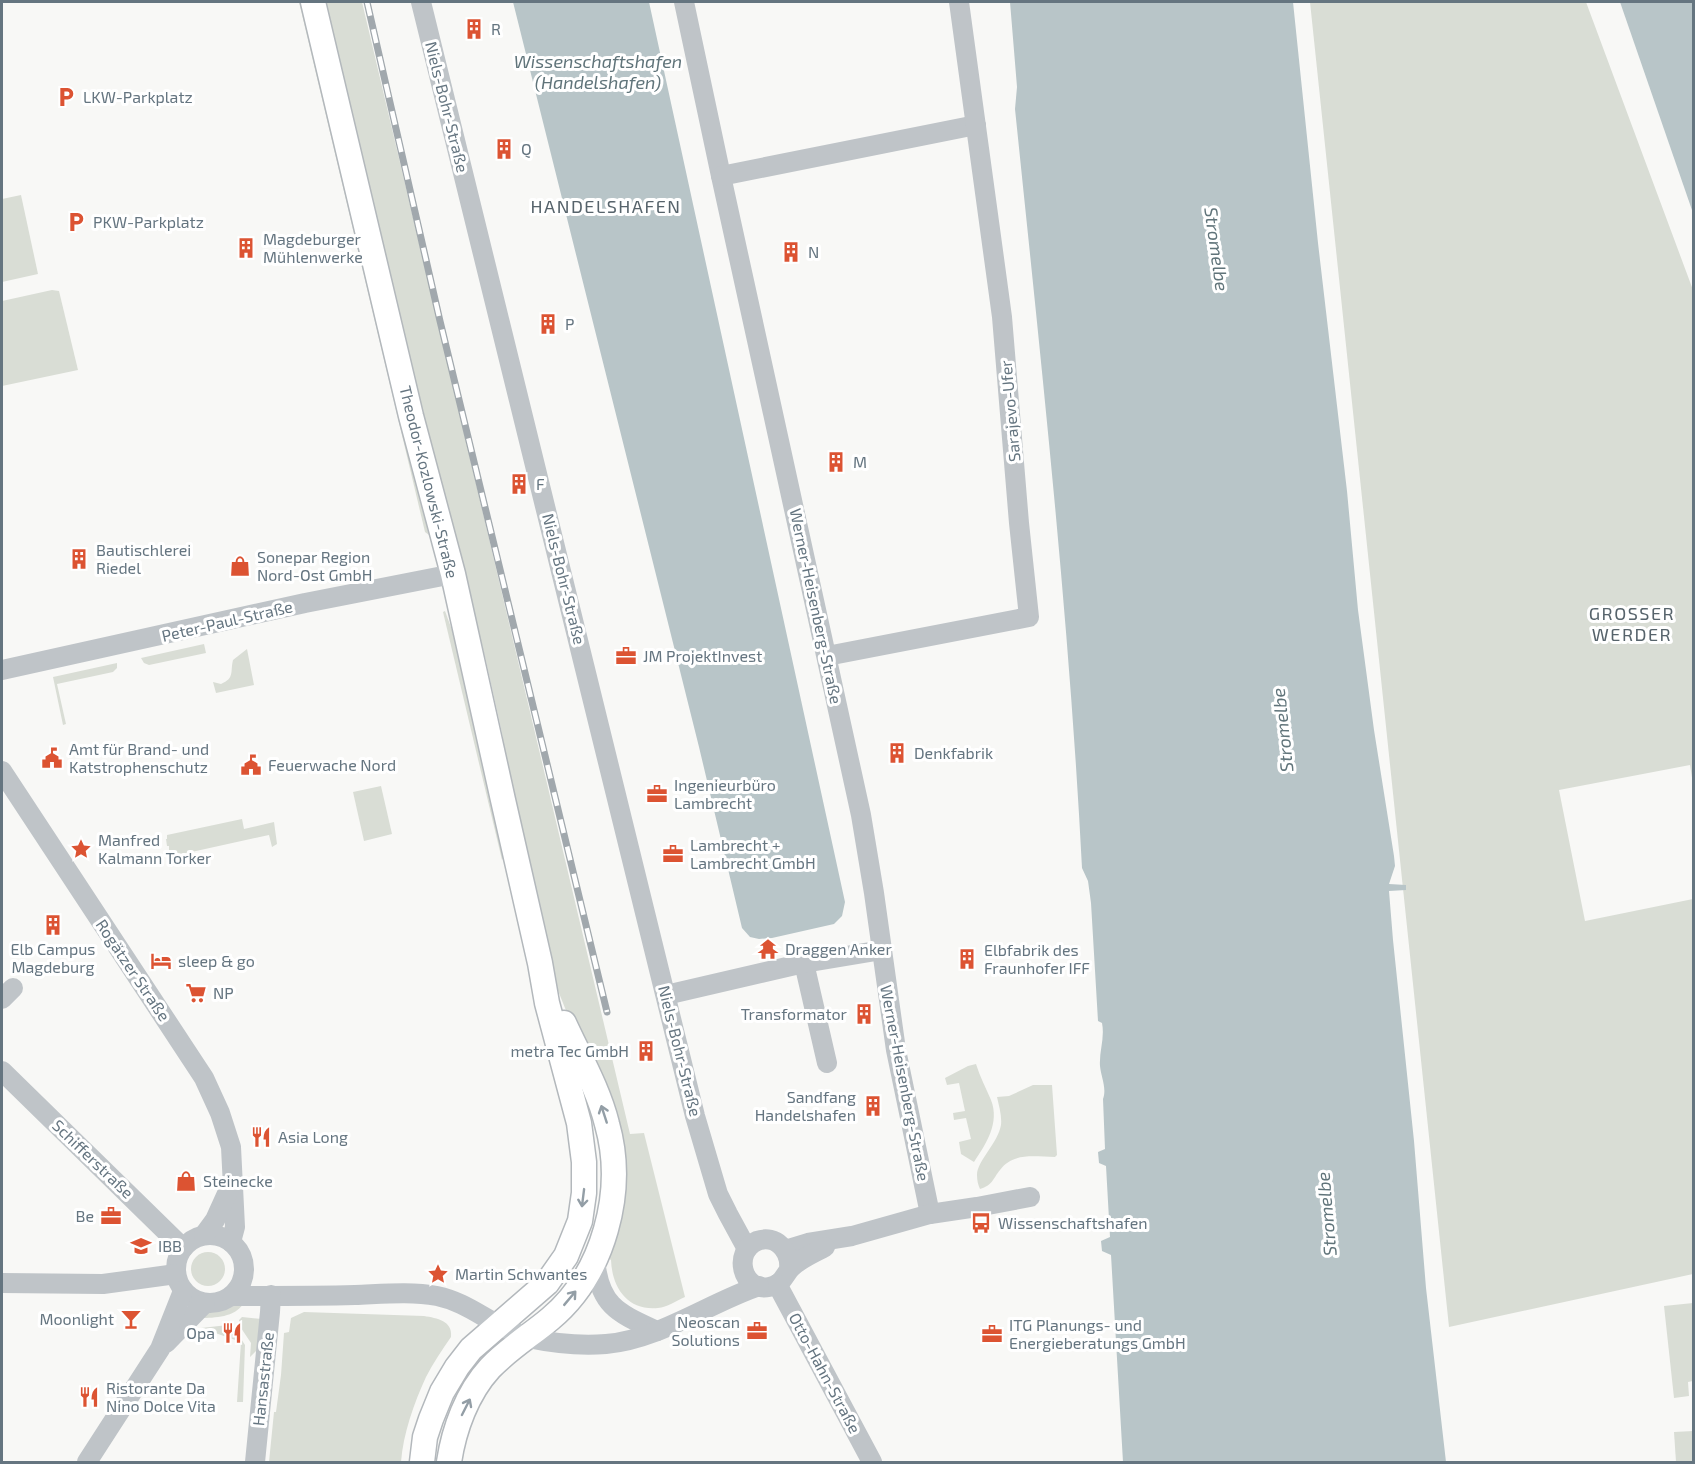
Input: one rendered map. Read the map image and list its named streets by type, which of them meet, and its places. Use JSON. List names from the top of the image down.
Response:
{
  "streets": {
    "main road": ["Theodor-Kozlowski-Straße"],
    "street": [
      "Niels-Bohr-Straße",
      "Sarajevo-Ufer",
      "Werner-Heisenberg-Straße",
      "Peter-Paul-Straße",
      "Rogätzer Straße",
      "Schifferstraße",
      "Otto-Hahn-Straße",
      "Hansastraße"
    ]
  },
  "crossings": [
    ["Niels-Bohr-Straße", "Otto-Hahn-Straße"],
    ["Sarajevo-Ufer", "Werner-Heisenberg-Straße"],
    ["Theodor-Kozlowski-Straße", "Peter-Paul-Straße"],
    ["Rogätzer Straße", "Schifferstraße"]
  ],
  "districts": ["HANDELSHAFEN", "GROSSER WERDER"],
  "water": ["Wissenschaftshafen (Handelshafen)", "Stromelbe"],
  "places": {
    "building": [
      "R",
      "Q",
      "Magdeburger Mühlenwerke",
      "N",
      "P",
      "M",
      "F",
      "Bautischlerei Riedel",
      "Denkfabrik",
      "Elb Campus Magdeburg",
      "Elbfabrik des Fraunhofer IFF",
      "Transformator",
      "metra Tec GmbH",
      "Sandfang Handelshafen"
    ],
    "parking": ["LKW-Parkplatz", "PKW-Parkplatz"],
    "shop": ["Sonepar Region Nord-Ost GmbH", "Steinecke"],
    "office": [
      "JM ProjektInvest",
      "Ingenieurbüro Lambrecht",
      "Lambrecht + Lambrecht GmbH",
      "Be",
      "Neoscan Solutions",
      "ITG Planungs- und Energieberatungs GmbH"
    ],
    "public building": ["Amt für Brand- und Katstrophenschutz", "Feuerwache Nord"],
    "place": ["Manfred Kalmann Torker", "Martin Schwantes"],
    "temple": ["Draggen Anker"],
    "hotel": ["sleep & go"],
    "supermarket": ["NP"],
    "restaurant": ["Asia Long", "Opa", "Ristorante Da Nino Dolce Vita"],
    "bus stop": ["Wissenschaftshafen"],
    "school or university": ["IBB"],
    "bar": ["Moonlight"]
  }
}
